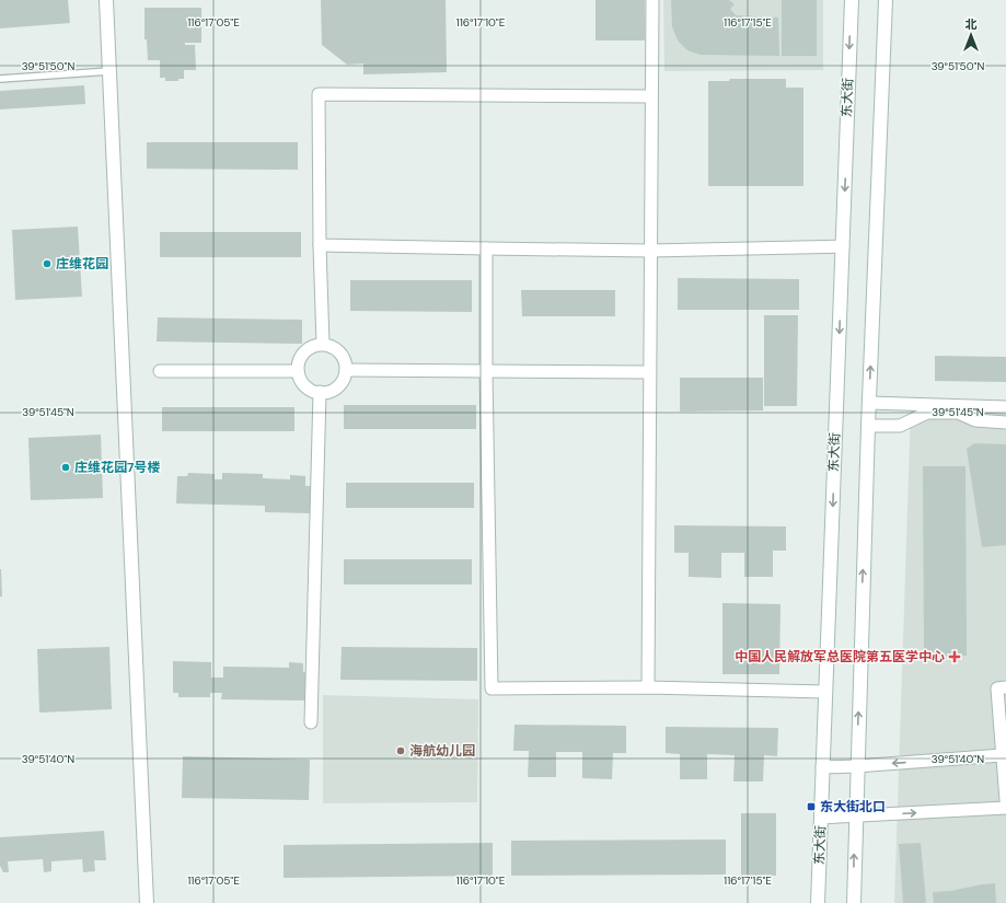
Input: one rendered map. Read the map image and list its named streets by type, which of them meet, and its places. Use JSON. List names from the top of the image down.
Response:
{
  "streets": {
    "main road": ["东大街"]
  },
  "places": {
    "other": ["庄维花园", "庄维花园7号楼", "海航幼儿园"],
    "health": ["中国人民解放军总医院第五医学中心"],
    "transit": ["东大街北口"]
  },
  "north": "top",
  "coordinates": [
    "116°17'05\"E",
    "116°17'10\"E",
    "116°17'15\"E",
    "39°51'50\"N",
    "39°51'45\"N",
    "39°51'40\"N"
  ]
}
